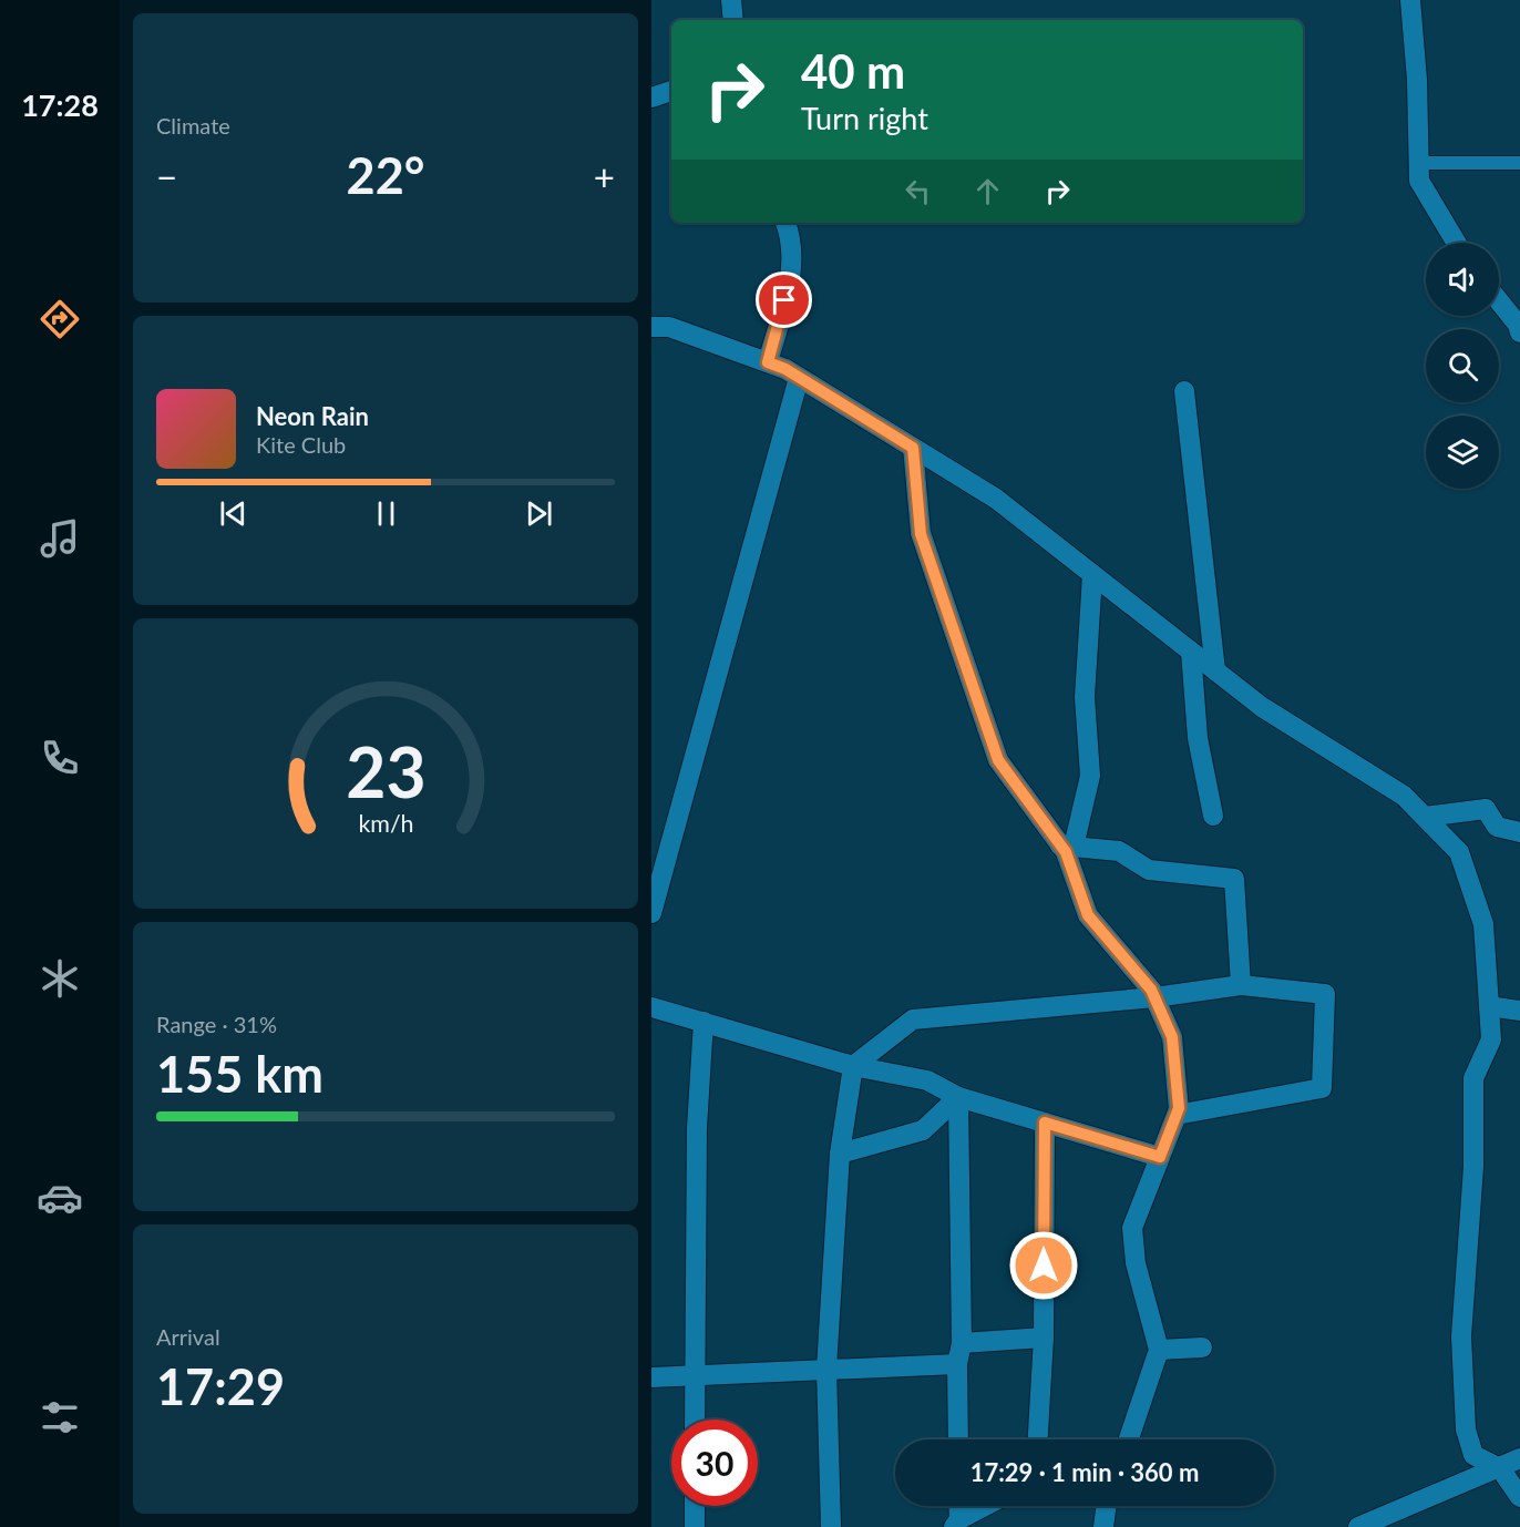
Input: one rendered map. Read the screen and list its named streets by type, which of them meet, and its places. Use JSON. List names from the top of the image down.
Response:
{
  "page": {
    "tabs": "17:28",
    "tile": [
      "Climate",
      ["Range · 31%", "155 km"],
      ["Arrival", "17:29"]
    ],
    "turn": ["40 m", "Turn right"],
    "heat": ["−", "22°", "+"],
    "song": ["Neon Rain", "Kite Club"],
    "limit": "30",
    "trip": "17:29 · 1 min · 360 m",
    "gauge": ["23", "km/h"]
  }
}
